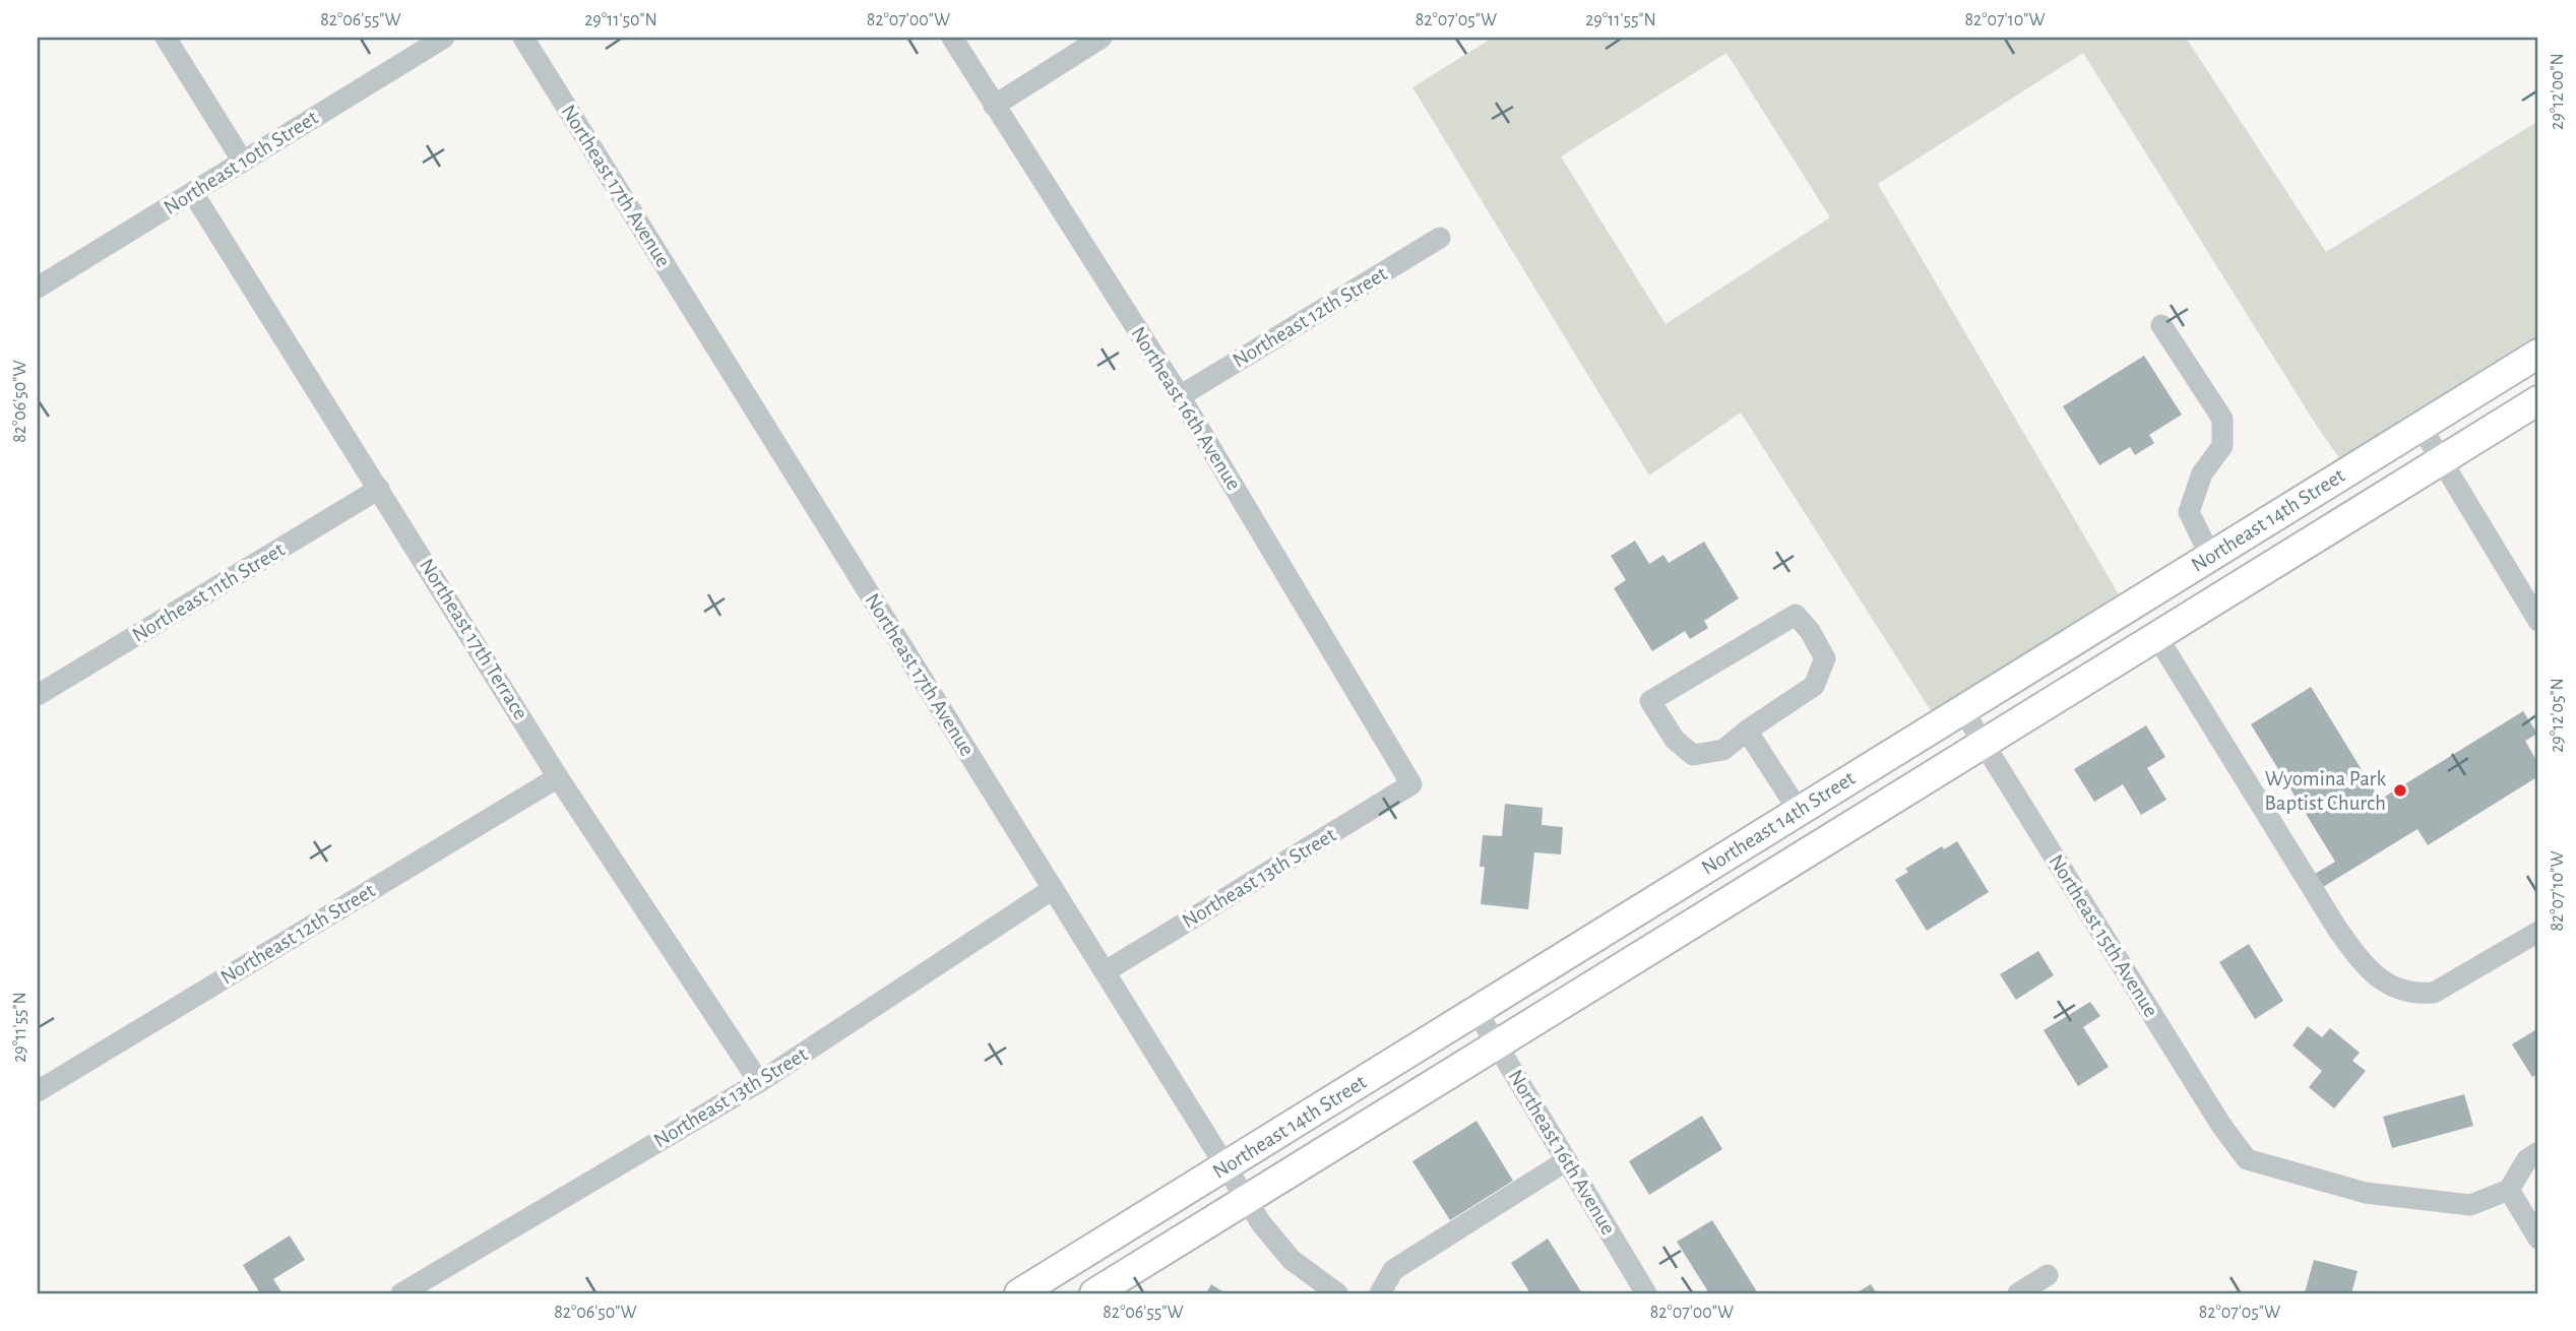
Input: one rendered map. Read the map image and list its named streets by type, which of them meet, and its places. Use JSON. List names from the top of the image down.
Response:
{
  "streets": {
    "main road": ["Northeast 14th Street"],
    "street": [
      "Northeast 10th Street",
      "Northeast 17th Avenue",
      "Northeast 12th Street",
      "Northeast 16th Avenue",
      "Northeast 11th Street",
      "Northeast 17th Terrace",
      "Northeast 13th Street",
      "Northeast 15th Avenue"
    ]
  },
  "crossings": [
    ["Northeast 10th Street", "Northeast 17th Terrace"],
    ["Northeast 17th Avenue", "Northeast 14th Street"],
    ["Northeast 17th Avenue", "Northeast 13th Street"],
    ["Northeast 12th Street", "Northeast 16th Avenue"],
    ["Northeast 12th Street", "Northeast 17th Terrace"],
    ["Northeast 16th Avenue", "Northeast 14th Street"],
    ["Northeast 16th Avenue", "Northeast 13th Street"],
    ["Northeast 14th Street", "Northeast 15th Avenue"],
    ["Northeast 11th Street", "Northeast 17th Terrace"],
    ["Northeast 17th Terrace", "Northeast 13th Street"]
  ],
  "places": ["Wyomina Park Baptist Church"],
  "coordinates": [
    "82°06'55\"W",
    "29°11'50\"N",
    "82°07'00\"W",
    "82°07'05\"W",
    "29°11'55\"N",
    "82°07'10\"W",
    "29°12'00\"N",
    "82°06'50\"W",
    "29°12'05\"N"
  ]
}
